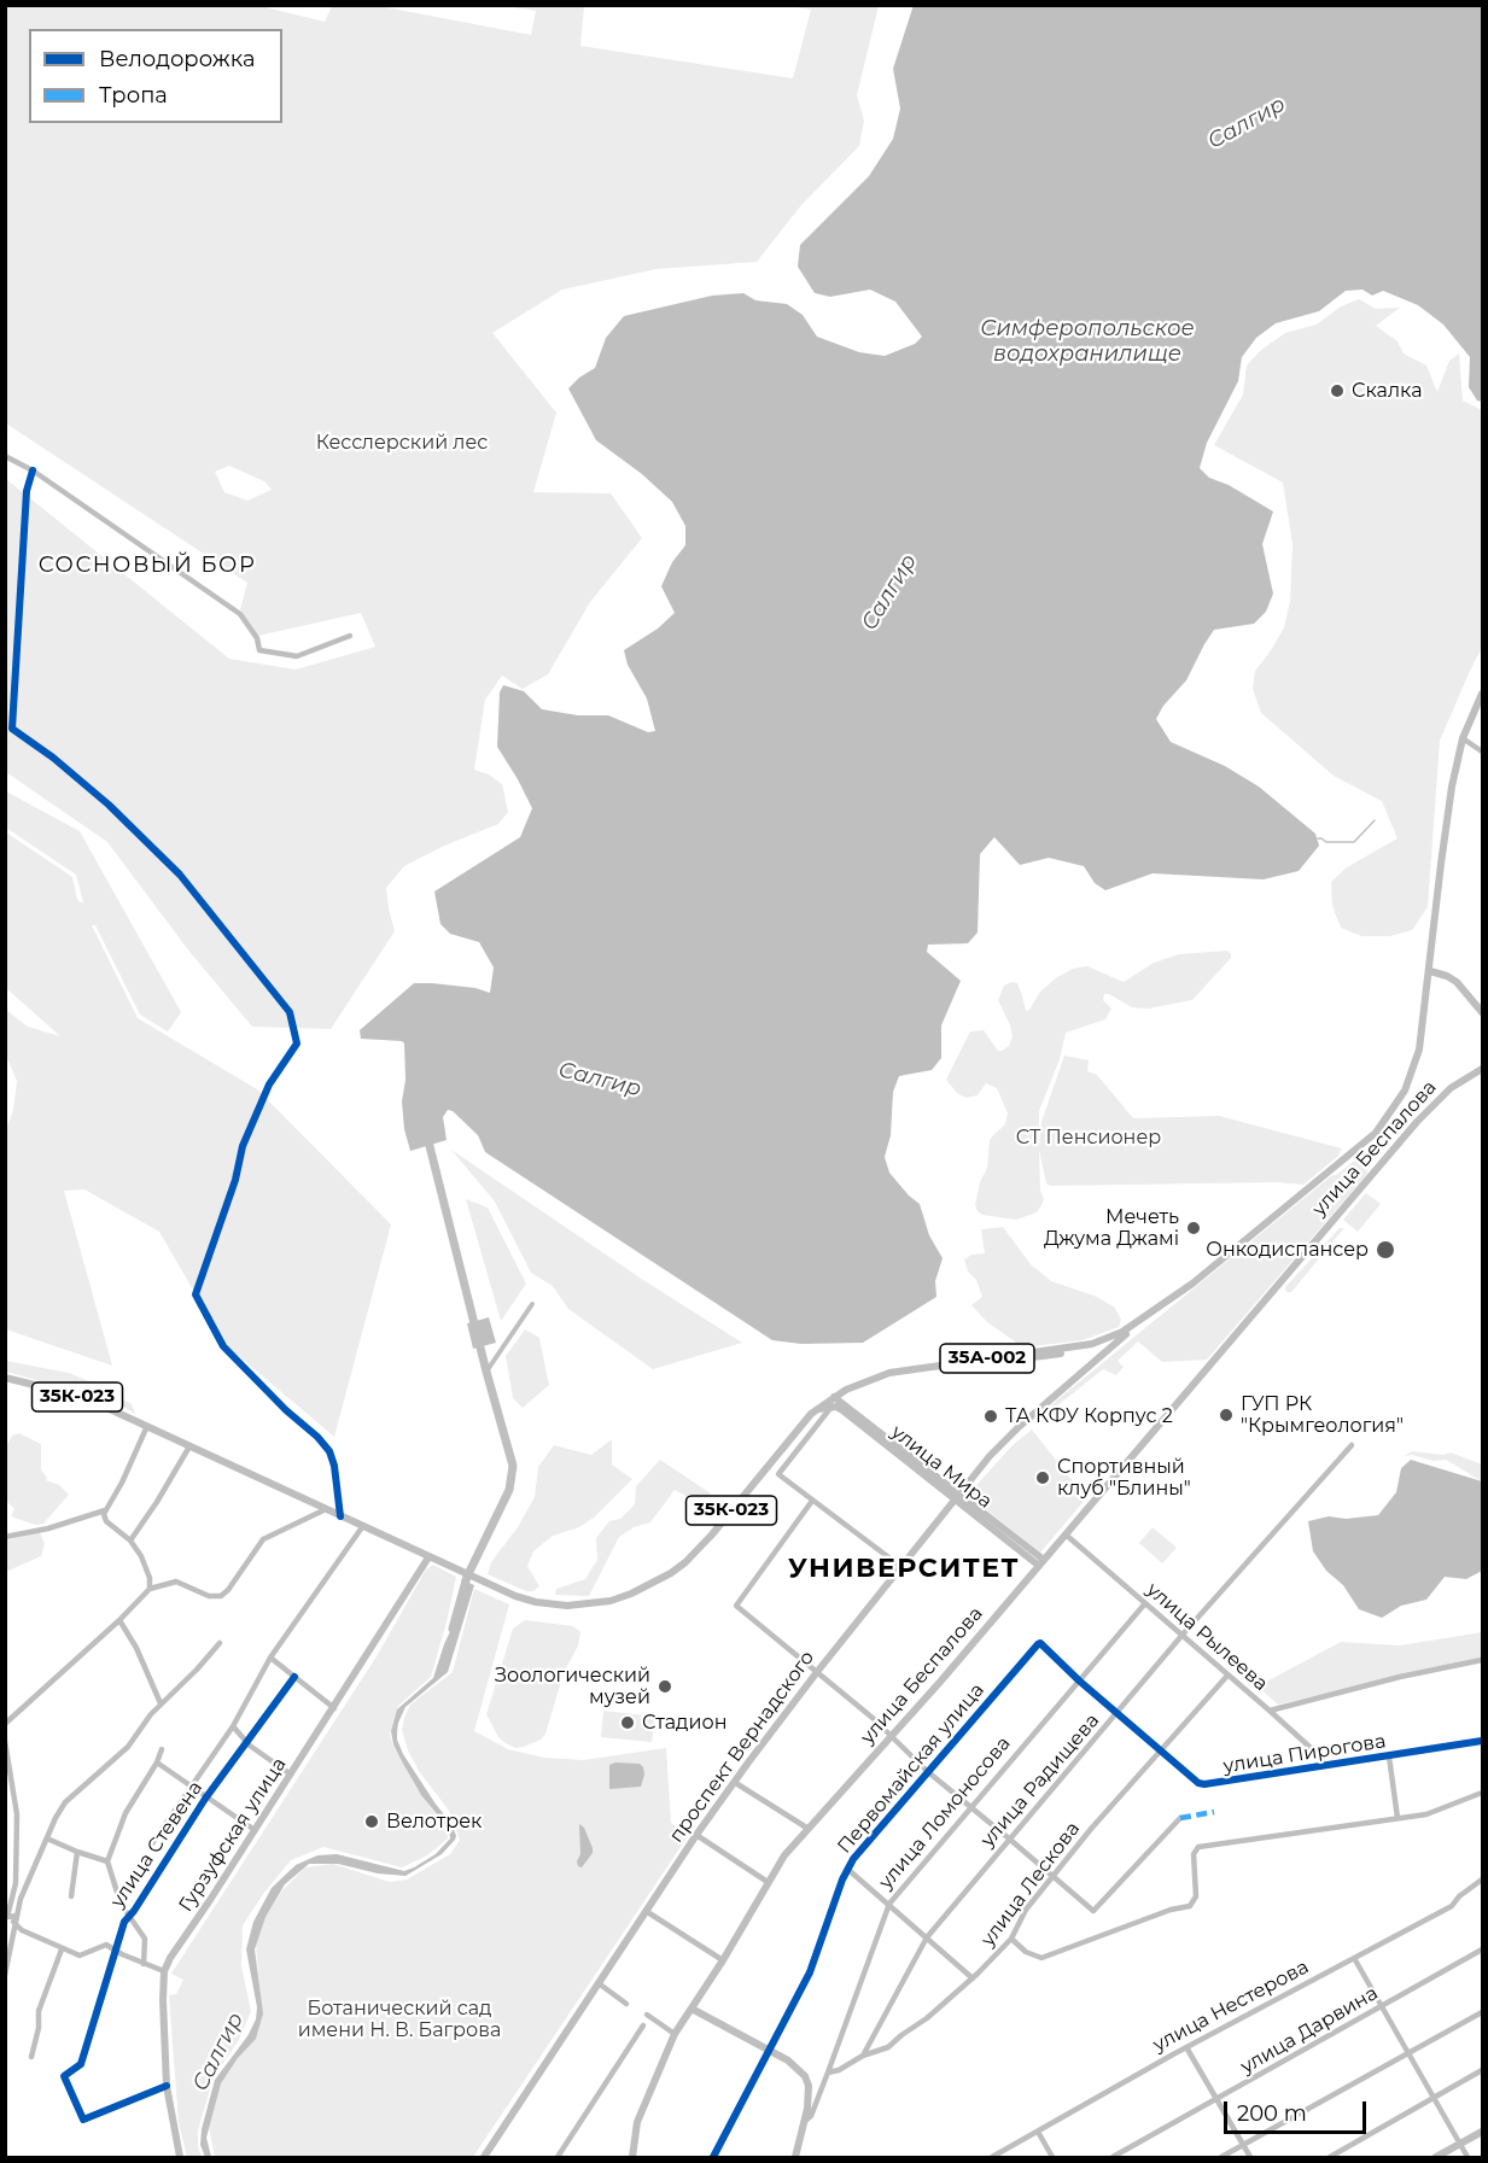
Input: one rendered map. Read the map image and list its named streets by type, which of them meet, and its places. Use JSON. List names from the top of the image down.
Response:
{
  "streets": {
    "main road": [
      "улица Беспалова",
      "35А-002",
      "35К-023",
      "улица Мира",
      "проспект Вернадского",
      "улица Ломоносова",
      "Гурзуфская улица"
    ],
    "street": [
      "улица Рылеева",
      "улица Пирогова",
      "Первомайская улица",
      "улица Радищева",
      "улица Стевена",
      "улица Лескова",
      "улица Нестерова",
      "улица Дарвина"
    ]
  },
  "crossings": [
    ["улица Беспалова", "улица Мира"],
    ["улица Беспалова", "улица Рылеева"],
    ["35А-002", "35К-023"],
    ["35А-002", "улица Мира"],
    ["35А-002", "проспект Вернадского"],
    ["35К-023", "улица Мира"],
    ["35К-023", "проспект Вернадского"],
    ["35К-023", "Гурзуфская улица"],
    ["улица Мира", "проспект Вернадского"],
    ["улица Рылеева", "улица Пирогова"],
    ["улица Рылеева", "улица Радищева"],
    ["улица Рылеева", "улица Ломоносова"],
    ["улица Рылеева", "улица Лескова"],
    ["улица Пирогова", "Первомайская улица"],
    ["улица Пирогова", "улица Радищева"],
    ["улица Пирогова", "улица Ломоносова"],
    ["улица Пирогова", "улица Лескова"],
    ["улица Радищева", "улица Лескова"],
    ["улица Ломоносова", "улица Лескова"],
    ["Гурзуфская улица", "улица Стевена"]
  ],
  "districts": ["СОСНОВЫЙ БОР", "УНИВЕРСИТЕТ"],
  "water": ["Салгир", "Симферопольское водохранилище"],
  "parks": ["Кесслерский лес", "СТ Пенсионер", "Ботанический сад имени Н. В. Багрова"],
  "places": [
    "Скалка",
    "Мечеть Джума Джамі",
    "Онкодиспансер",
    "ГУП РК \"Крымгеология\"",
    "ТА КФУ Корпус 2",
    "Спортивный клуб \"Блины\"",
    "Зоологический музей",
    "Стадион",
    "Велотрек"
  ],
  "legend": ["Велодорожка", "Тропа"],
  "scale_bar": "200 m"
}
